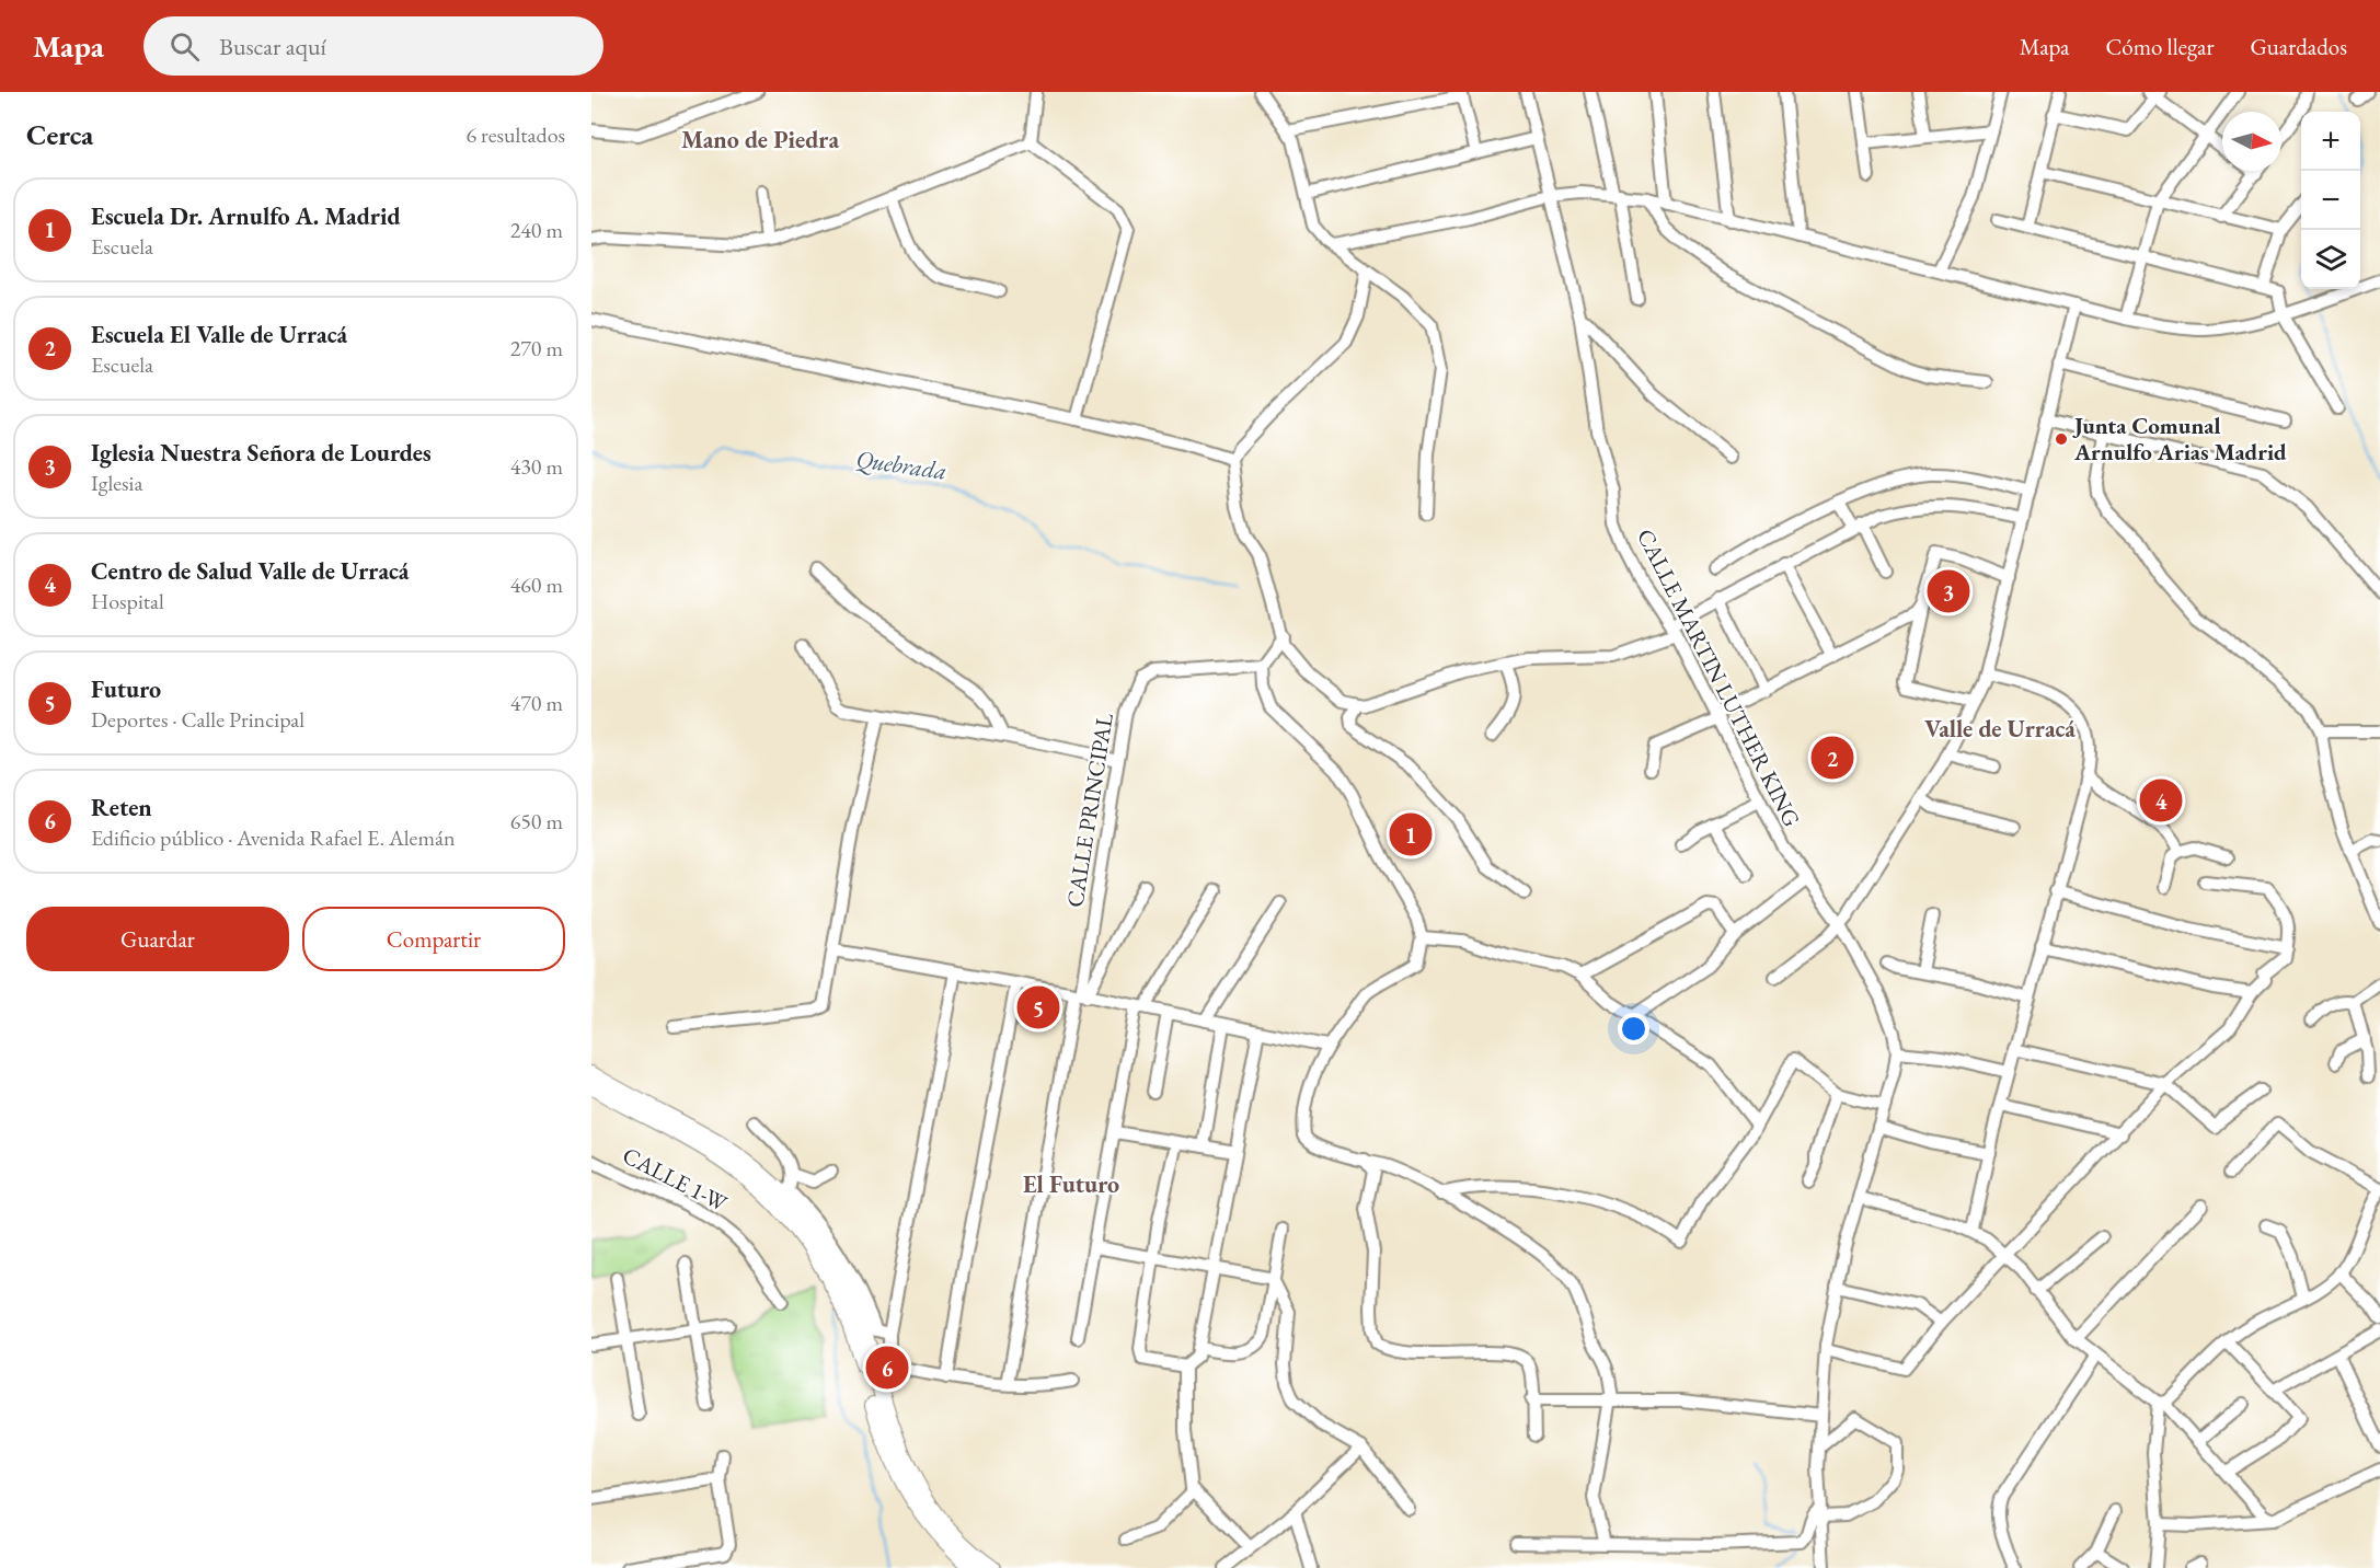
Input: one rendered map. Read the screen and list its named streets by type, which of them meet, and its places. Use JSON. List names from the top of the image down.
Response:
{
  "streets": {
    "street": ["CALLE MARTIN LUTHER KING", "CALLE PRINCIPAL", "CALLE 1-W"]
  },
  "districts": ["Mano de Piedra", "Valle de Urracá", "El Futuro"],
  "water": ["Quebrada"],
  "places": ["Junta Comunal Arnulfo Arias Madrid"],
  "north": "right",
  "page": {
    "header": "Mapa",
    "search": "Buscar aquí",
    "nav": ["Mapa", "Cómo llegar", "Guardados"],
    "heading": ["Cerca", "6 resultados"],
    "map_buttons": ["+", "−"],
    "list": [
      {
        "mark": "1",
        "name": "Escuela Dr. Arnulfo A. Madrid",
        "note": "Escuela",
        "value": "240 m"
      },
      {
        "mark": "2",
        "name": "Escuela El Valle de Urracá",
        "note": "Escuela",
        "value": "270 m"
      },
      {
        "mark": "3",
        "name": "Iglesia Nuestra Señora de Lourdes",
        "note": "Iglesia",
        "value": "430 m"
      },
      {
        "mark": "4",
        "name": "Centro de Salud Valle de Urracá",
        "note": "Hospital",
        "value": "460 m"
      },
      {
        "mark": "5",
        "name": "Futuro",
        "note": "Deportes · Calle Principal",
        "value": "470 m"
      },
      {
        "mark": "6",
        "name": "Reten",
        "note": "Edificio público · Avenida Rafael E. Alemán",
        "value": "650 m"
      }
    ],
    "pins": [
      "3",
      "2",
      "4",
      "1",
      "5",
      "6"
    ],
    "buttons": ["Guardar", "Compartir"]
  }
}
